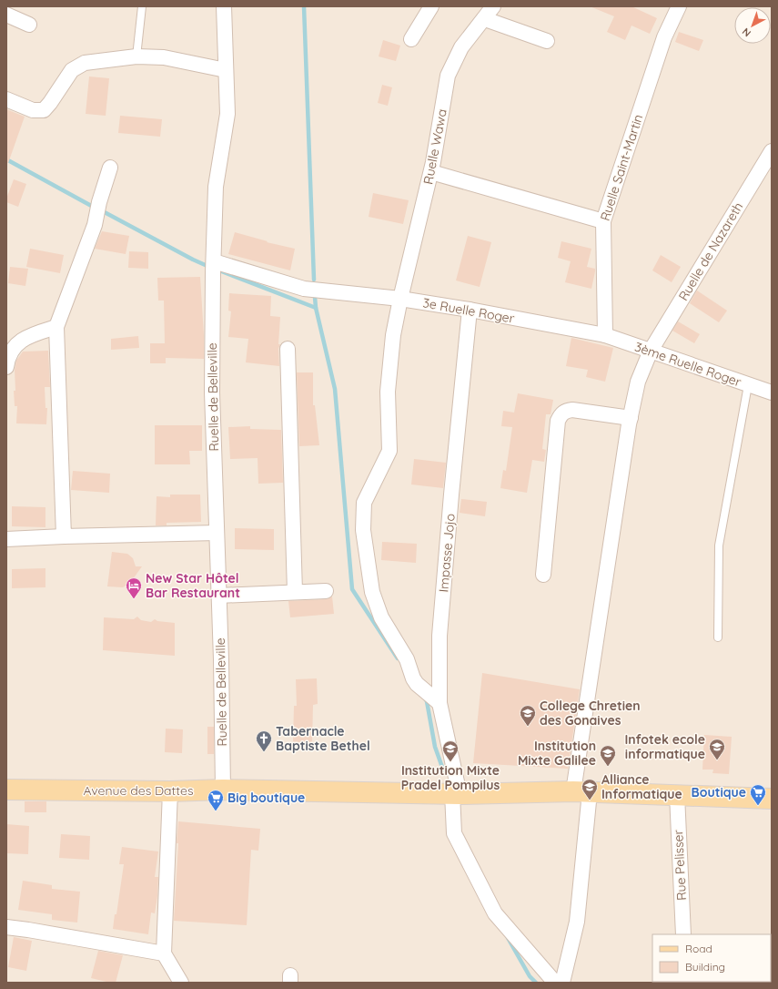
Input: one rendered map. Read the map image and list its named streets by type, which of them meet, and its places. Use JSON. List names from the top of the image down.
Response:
{
  "streets": {
    "main road": ["Avenue des Dattes"],
    "street": [
      "Ruelle Wawa",
      "Ruelle Saint-Martin",
      "Ruelle de Nazareth",
      "3e Ruelle Roger",
      "3ème Ruelle Roger",
      "Ruelle de Belleville",
      "Impasse Jojo",
      "Rue Pelisser"
    ]
  },
  "crossings": [
    ["Ruelle Wawa", "3e Ruelle Roger"],
    ["Ruelle Wawa", "Impasse Jojo"],
    ["Ruelle Saint-Martin", "3e Ruelle Roger"],
    ["Ruelle Saint-Martin", "3ème Ruelle Roger"],
    ["Ruelle de Nazareth", "3ème Ruelle Roger"],
    ["Ruelle de Nazareth", "Avenue des Dattes"],
    ["3e Ruelle Roger", "3ème Ruelle Roger"],
    ["3e Ruelle Roger", "Ruelle de Belleville"],
    ["3e Ruelle Roger", "Impasse Jojo"],
    ["Ruelle de Belleville", "Avenue des Dattes"],
    ["Impasse Jojo", "Avenue des Dattes"],
    ["Avenue des Dattes", "Rue Pelisser"]
  ],
  "places": {
    "hotel": ["New Star Hôtel Bar Restaurant"],
    "school or university": [
      "College Chretien des Gonaives",
      "Infotek ecole informatique",
      "Institution Mixte Pradel Pompilus",
      "Institution Mixte Galilee",
      "Alliance Informatique"
    ],
    "church": ["Tabernacle Baptiste Bethel"],
    "supermarket": ["Boutique", "Big boutique"]
  },
  "legend": ["Road", "Building"],
  "north": "bottom left"
}
